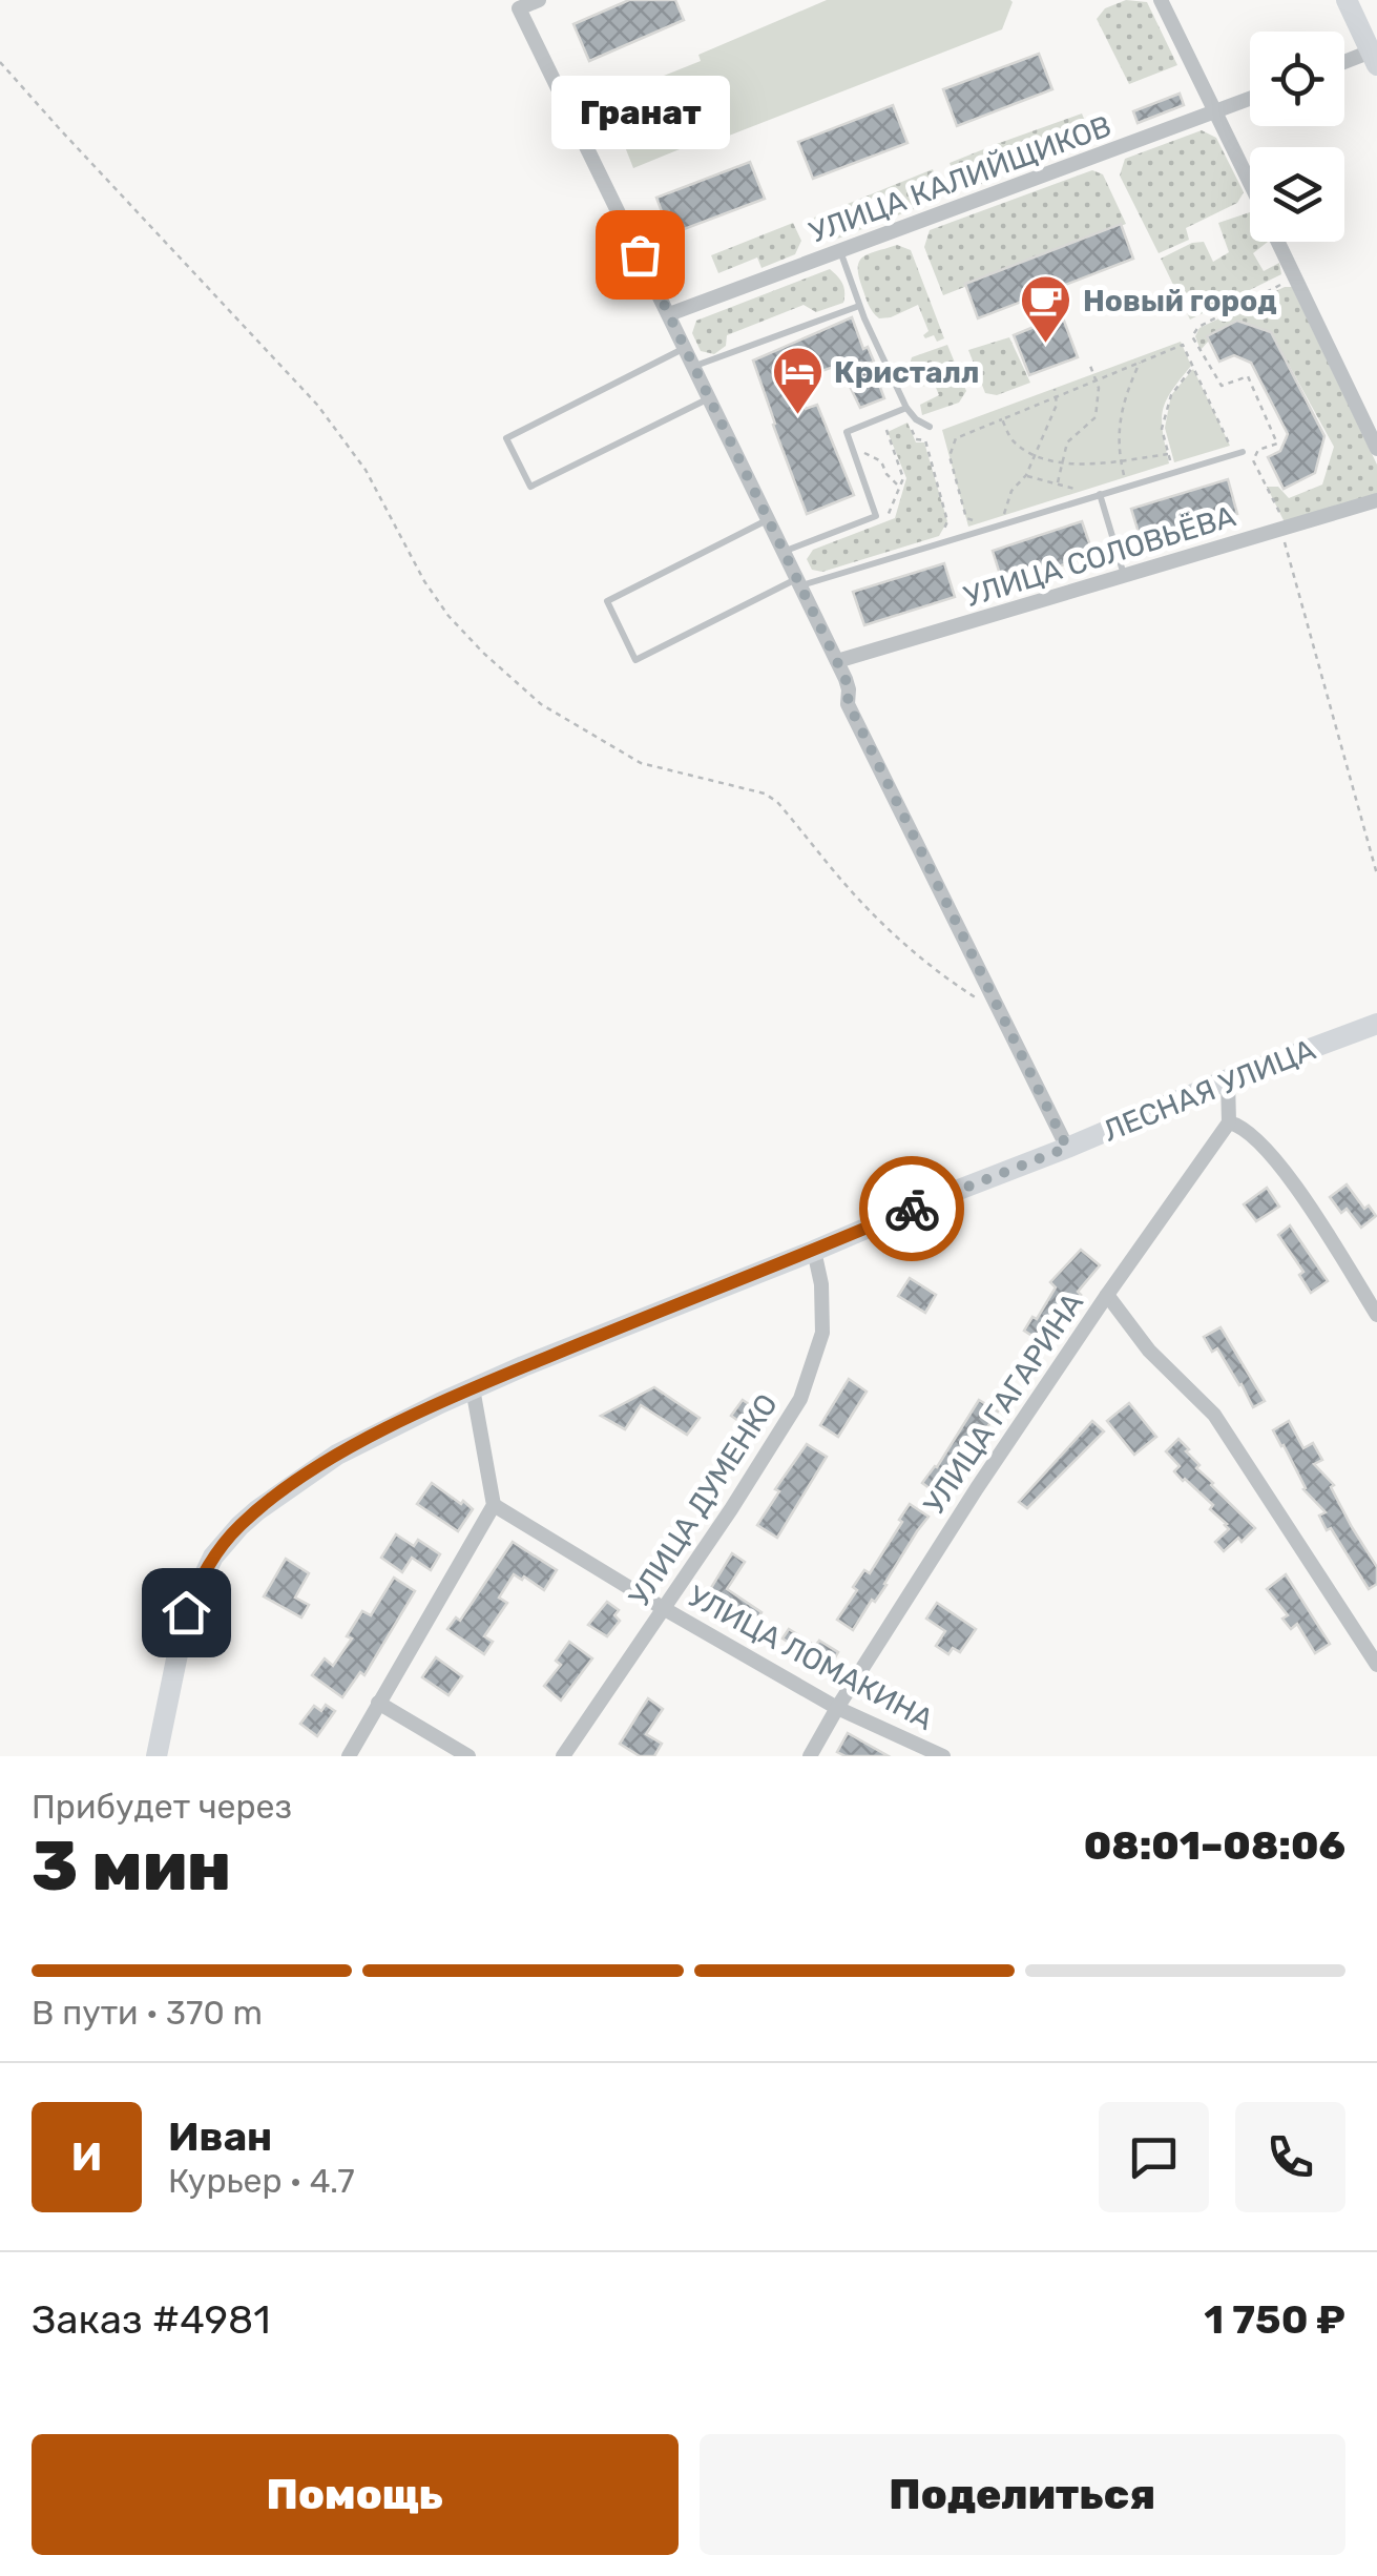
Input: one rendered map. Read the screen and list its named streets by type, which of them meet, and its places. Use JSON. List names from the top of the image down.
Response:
{
  "streets": {
    "street": [
      "УЛИЦА КАЛИЙЩИКОВ",
      "УЛИЦА СОЛОВЬЁВА",
      "ЛЕСНАЯ УЛИЦА",
      "УЛИЦА ГАГАРИНА",
      "УЛИЦА ДУМЕНКО",
      "УЛИЦА ЛОМАКИНА"
    ]
  },
  "crossings": [
    ["ЛЕСНАЯ УЛИЦА", "УЛИЦА ДУМЕНКО"],
    ["УЛИЦА ГАГАРИНА", "УЛИЦА ЛОМАКИНА"],
    ["УЛИЦА ДУМЕНКО", "УЛИЦА ЛОМАКИНА"]
  ],
  "places": {
    "other": ["Гранат"],
    "cafe": ["Новый город"],
    "hotel": ["Кристалл"]
  },
  "page": {
    "bubble": "Гранат",
    "heading": ["3 мин", "Прибудет через", "08:01–08:06"],
    "panel": [
      "Иван",
      "Курьер · 4.7",
      "Заказ #4981",
      "1 750 ₽"
    ],
    "bar": "В пути · 370 m",
    "round": "И",
    "buttons": ["Помощь", "Поделиться"]
  }
}
